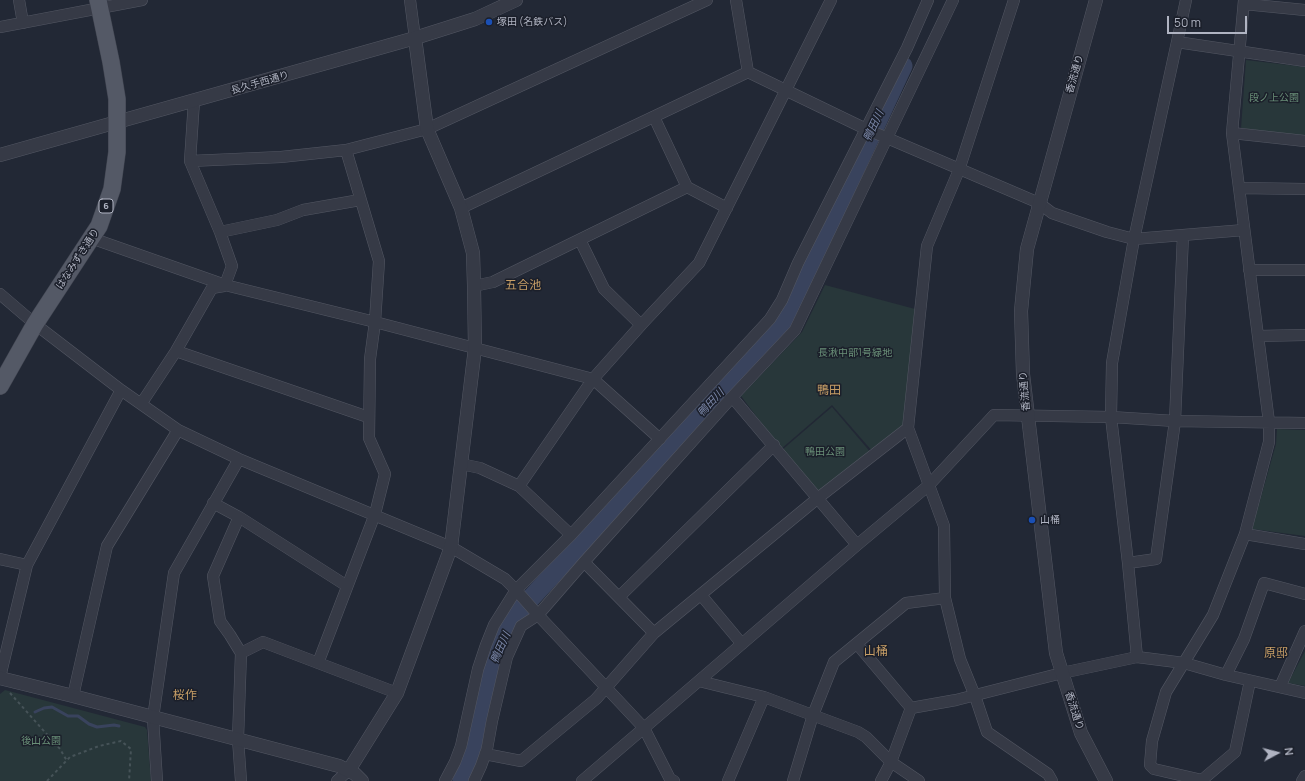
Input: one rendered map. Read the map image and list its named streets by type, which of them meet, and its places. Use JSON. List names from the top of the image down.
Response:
{
  "streets": {
    "main road": ["6", "はなみずき通り"],
    "street": ["香流通り", "長久手西通り"]
  },
  "crossings": [
    ["長久手西通り", "はなみずき通り"]
  ],
  "districts": [
    "五合池",
    "鴨田",
    "山桶",
    "原邸",
    "桜作"
  ],
  "water": ["鴨田川"],
  "parks": [
    "段ノ上公園",
    "長湫中部1号緑地",
    "鴨田公園",
    "後山公園"
  ],
  "places": ["塚田 (名鉄バス)", "山桶"],
  "scale_bar": "50 m",
  "north": "right"
}
